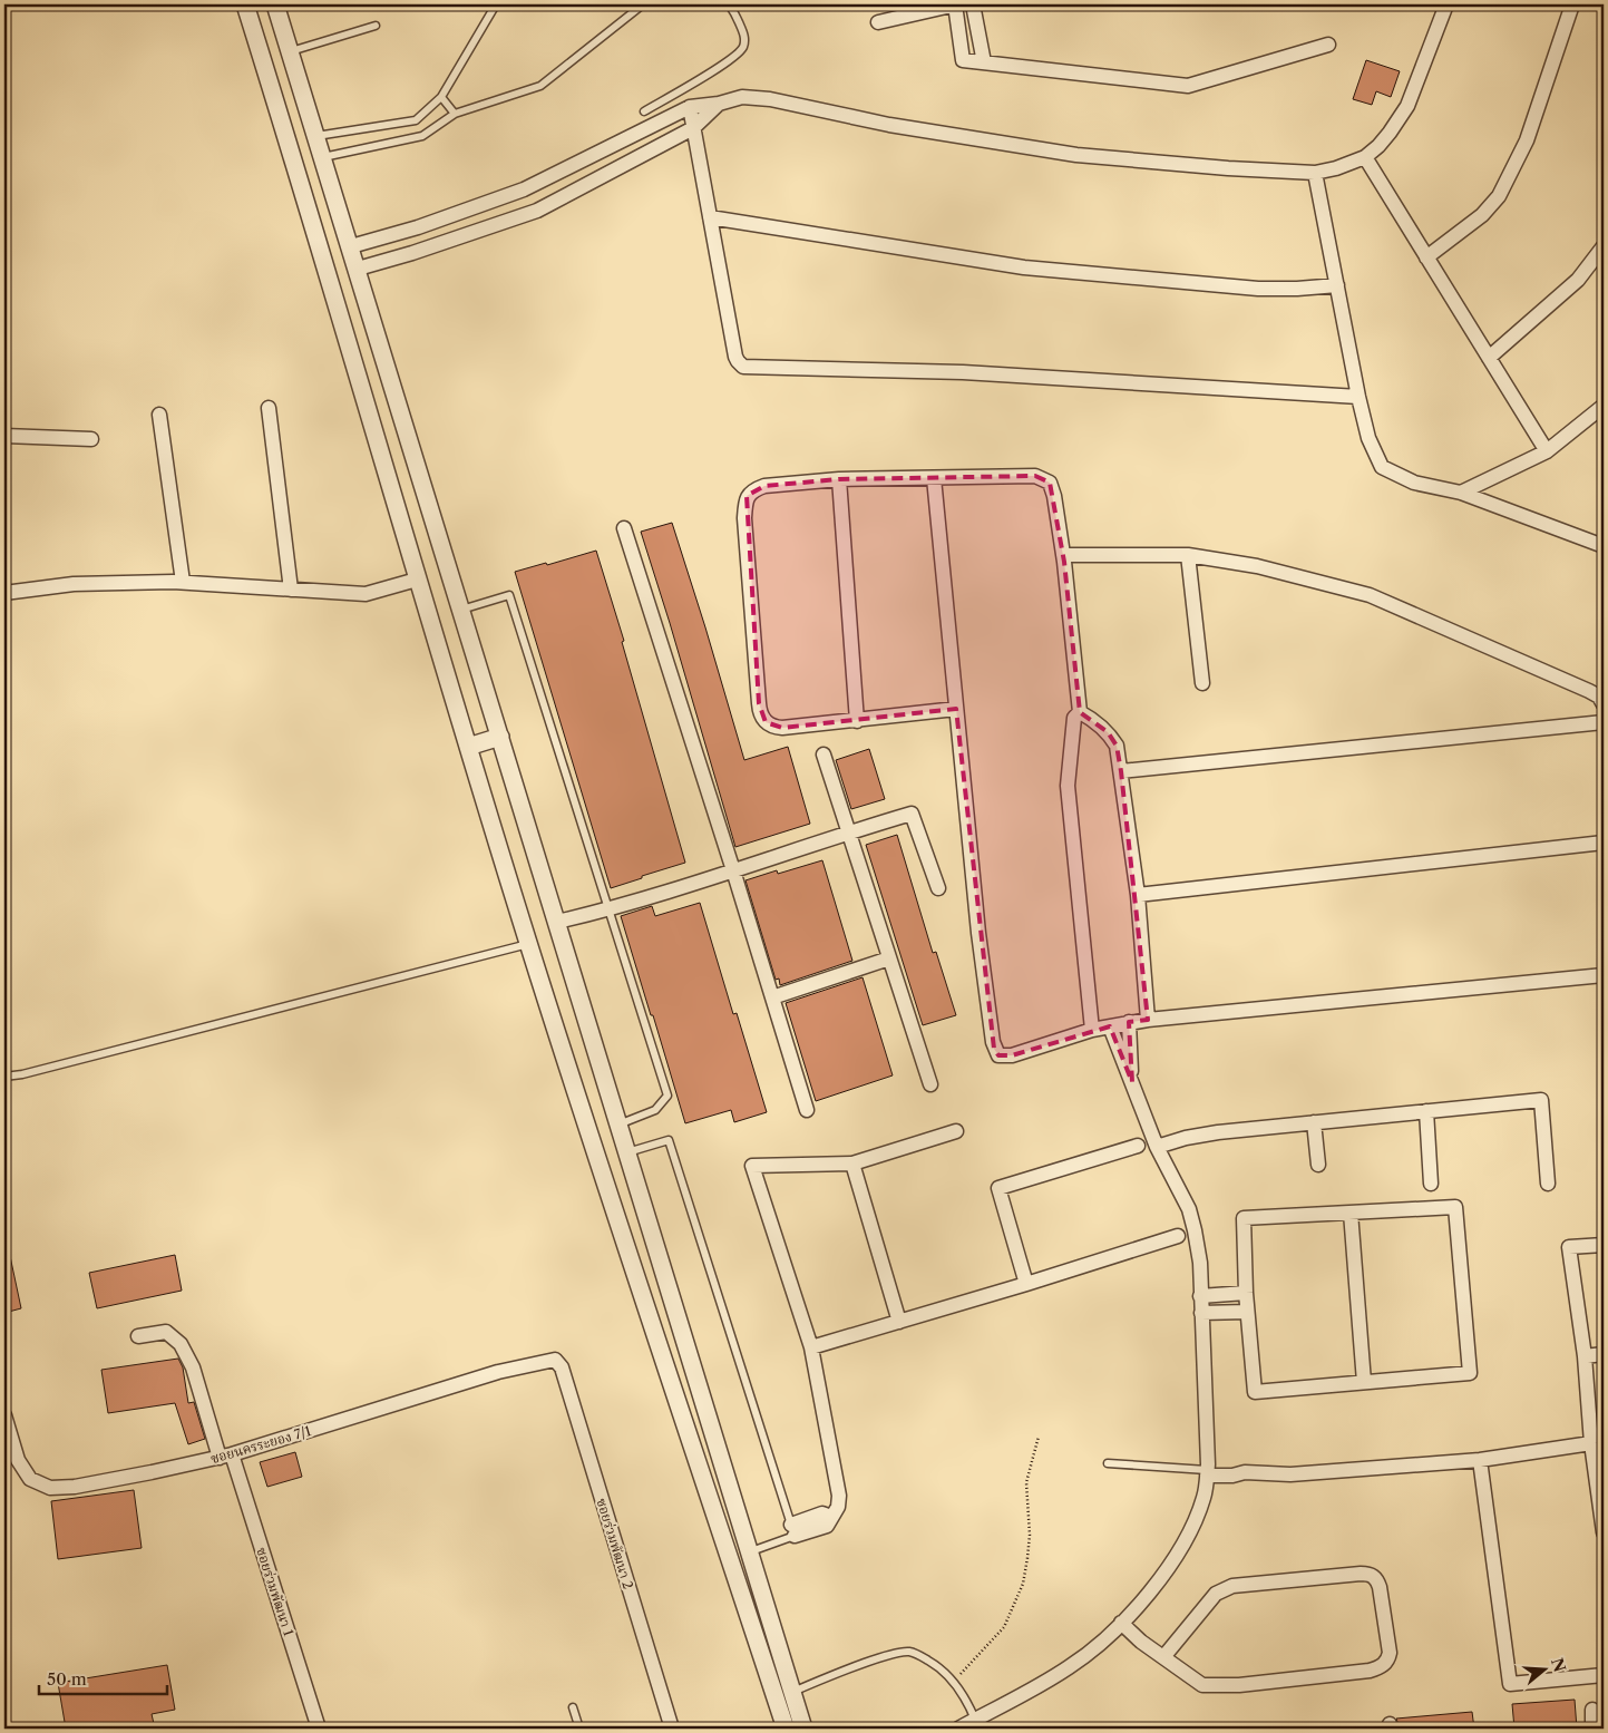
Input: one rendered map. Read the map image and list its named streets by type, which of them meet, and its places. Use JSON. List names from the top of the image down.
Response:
{
  "streets": {
    "street": ["ซอยนครระยอง 7/1", "ซอยร่วมพัฒนา 2", "ซอยร่วมพัฒนา 1"]
  },
  "crossings": [
    ["ซอยนครระยอง 7/1", "ซอยร่วมพัฒนา 2"],
    ["ซอยนครระยอง 7/1", "ซอยร่วมพัฒนา 1"]
  ],
  "scale_bar": "50 m",
  "north": "right"
}
